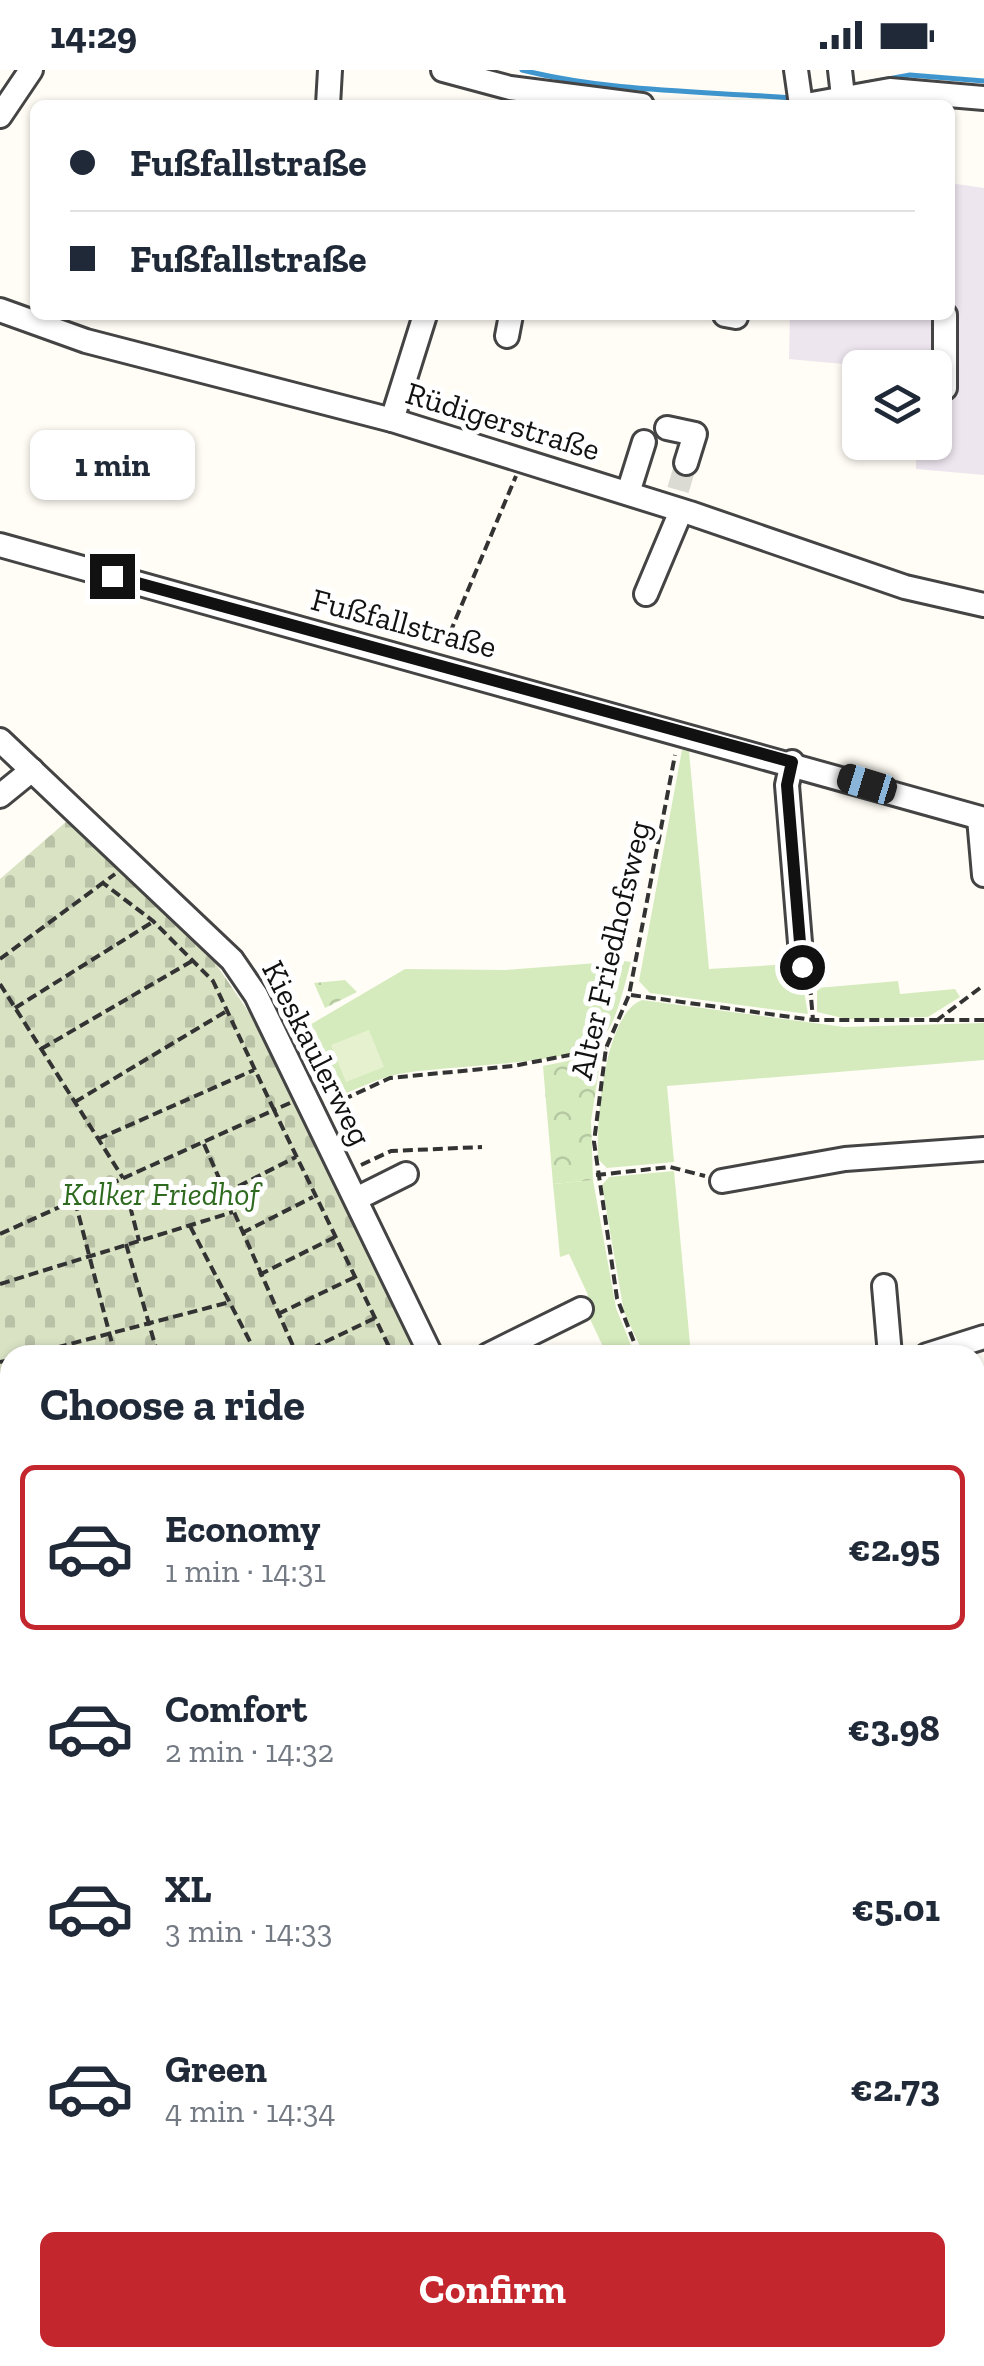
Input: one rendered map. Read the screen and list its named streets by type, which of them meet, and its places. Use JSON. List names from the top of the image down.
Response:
{
  "streets": {
    "street": ["Rüdigerstraße", "Fußfallstraße", "Kieskaulerweg"],
    "path": ["Alter Friedhofsweg"]
  },
  "crossings": [
    ["Fußfallstraße", "Alter Friedhofsweg"]
  ],
  "parks": ["Kalker Friedhof"],
  "page": {
    "status": "14:29",
    "banner": ["Fußfallstraße", "Fußfallstraße"],
    "bubble": "1 min",
    "heading": "Choose a ride",
    "list": [
      {
        "name": "Economy",
        "note": "1 min · 14:31",
        "value": "€2.95"
      },
      {
        "name": "Comfort",
        "note": "2 min · 14:32",
        "value": "€3.98"
      },
      {
        "name": "XL",
        "note": "3 min · 14:33",
        "value": "€5.01"
      },
      {
        "name": "Green",
        "note": "4 min · 14:34",
        "value": "€2.73"
      }
    ],
    "buttons": "Confirm"
  }
}
